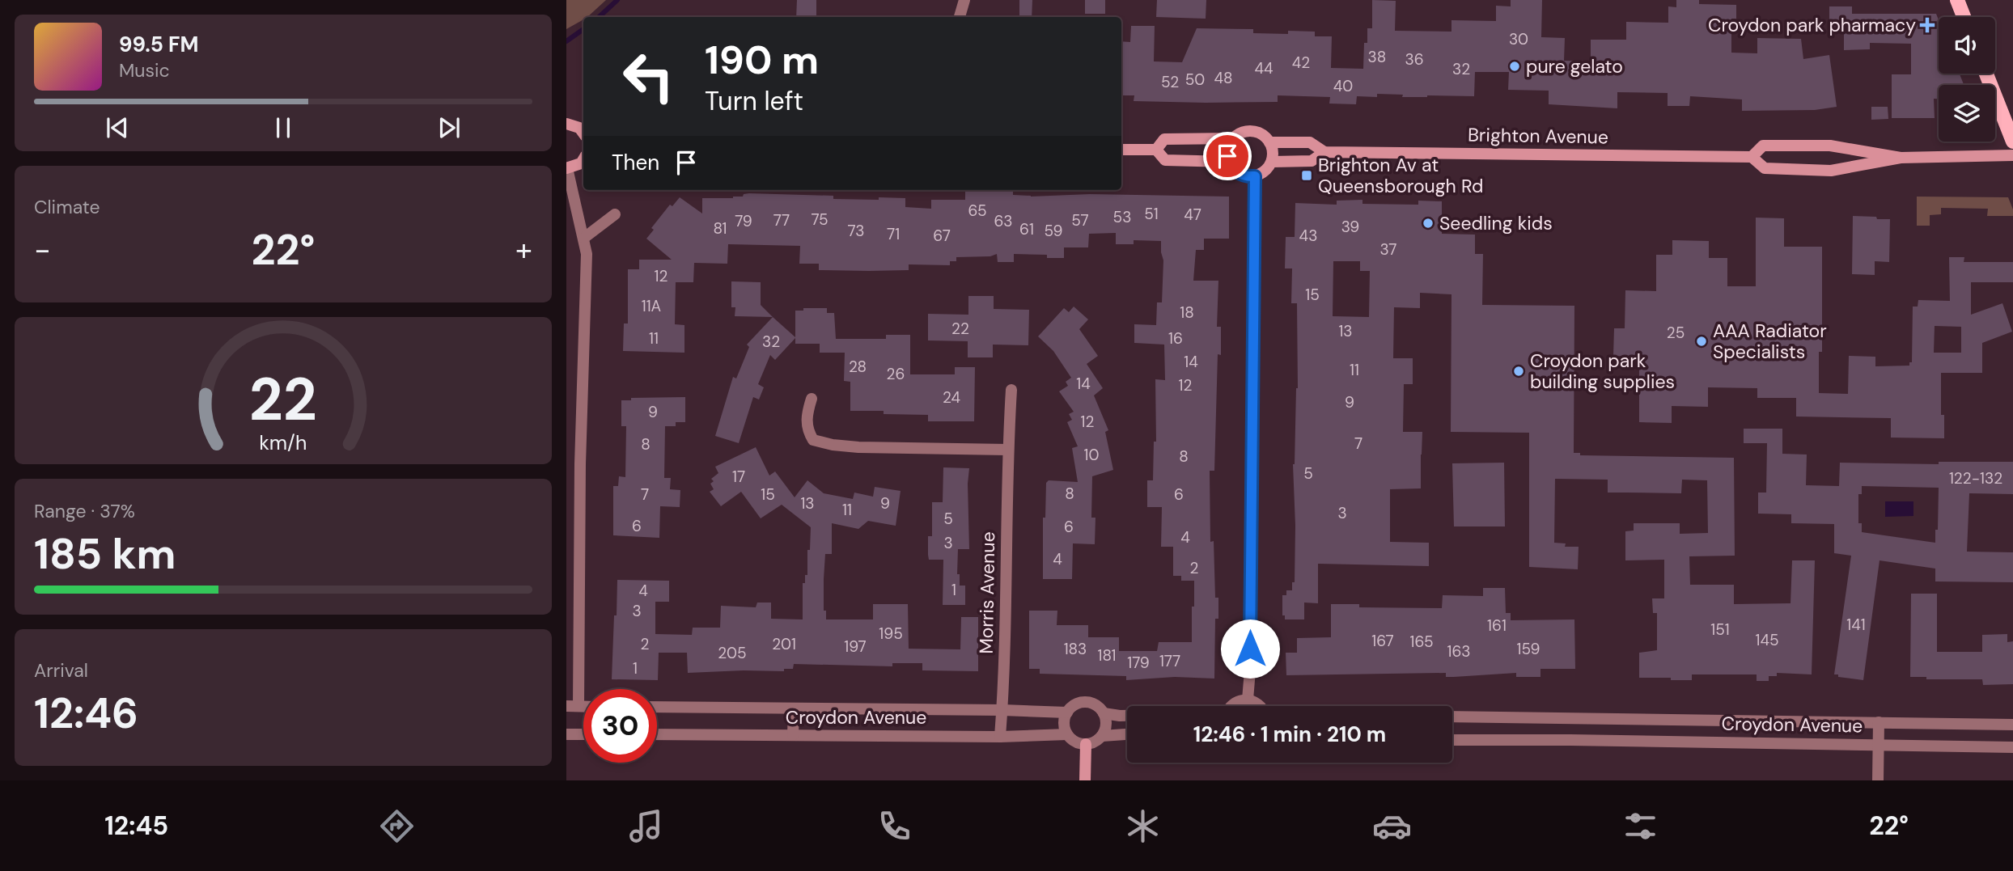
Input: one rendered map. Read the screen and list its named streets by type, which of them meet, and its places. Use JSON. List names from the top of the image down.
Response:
{
  "streets": {
    "main road": ["Brighton Avenue"],
    "street": ["Morris Avenue", "Croydon Avenue"]
  },
  "crossings": [
    ["Morris Avenue", "Croydon Avenue"]
  ],
  "places": {
    "health": ["Croydon park pharmacy"],
    "other": [
      "pure gelato",
      "Seedling kids",
      "AAA Radiator Specialists",
      "Croydon park building supplies"
    ],
    "transit": ["Brighton Av at Queensborough Rd"]
  },
  "house_numbers": [
    "30",
    "38",
    "36",
    "42",
    "44",
    "32",
    "48",
    "50",
    "52",
    "40",
    "65",
    "51",
    "47",
    "53",
    "75",
    "77",
    "57",
    "79",
    "63",
    "39",
    "81",
    "61",
    "73",
    "59",
    "71",
    "67",
    "43",
    "37",
    "12",
    "15",
    "11A",
    "18",
    "22",
    "13",
    "25",
    "11",
    "16",
    "32",
    "14",
    "28",
    "11",
    "26",
    "14",
    "12",
    "24",
    "9",
    "9",
    "12",
    "7",
    "8",
    "10",
    "8",
    "5",
    "17",
    "122-132",
    "8",
    "7",
    "15",
    "6",
    "13",
    "9",
    "11",
    "3",
    "5",
    "6",
    "6",
    "4",
    "3",
    "4",
    "2",
    "1",
    "4",
    "3",
    "141",
    "161",
    "151",
    "195",
    "145",
    "167",
    "165",
    "2",
    "201",
    "197",
    "183",
    "159",
    "163",
    "205",
    "181",
    "177",
    "179",
    "1"
  ],
  "page": {
    "turn": ["190 m", "Turn left"],
    "song": ["99.5 FM", "Music"],
    "then": "Then",
    "tile": [
      "Climate",
      ["Range · 37%", "185 km"],
      ["Arrival", "12:46"]
    ],
    "heat": ["−", "22°", "+"],
    "limit": "30",
    "trip": "12:46 · 1 min · 210 m",
    "tabs": ["12:45", "22°"],
    "gauge": ["22", "km/h"]
  }
}
